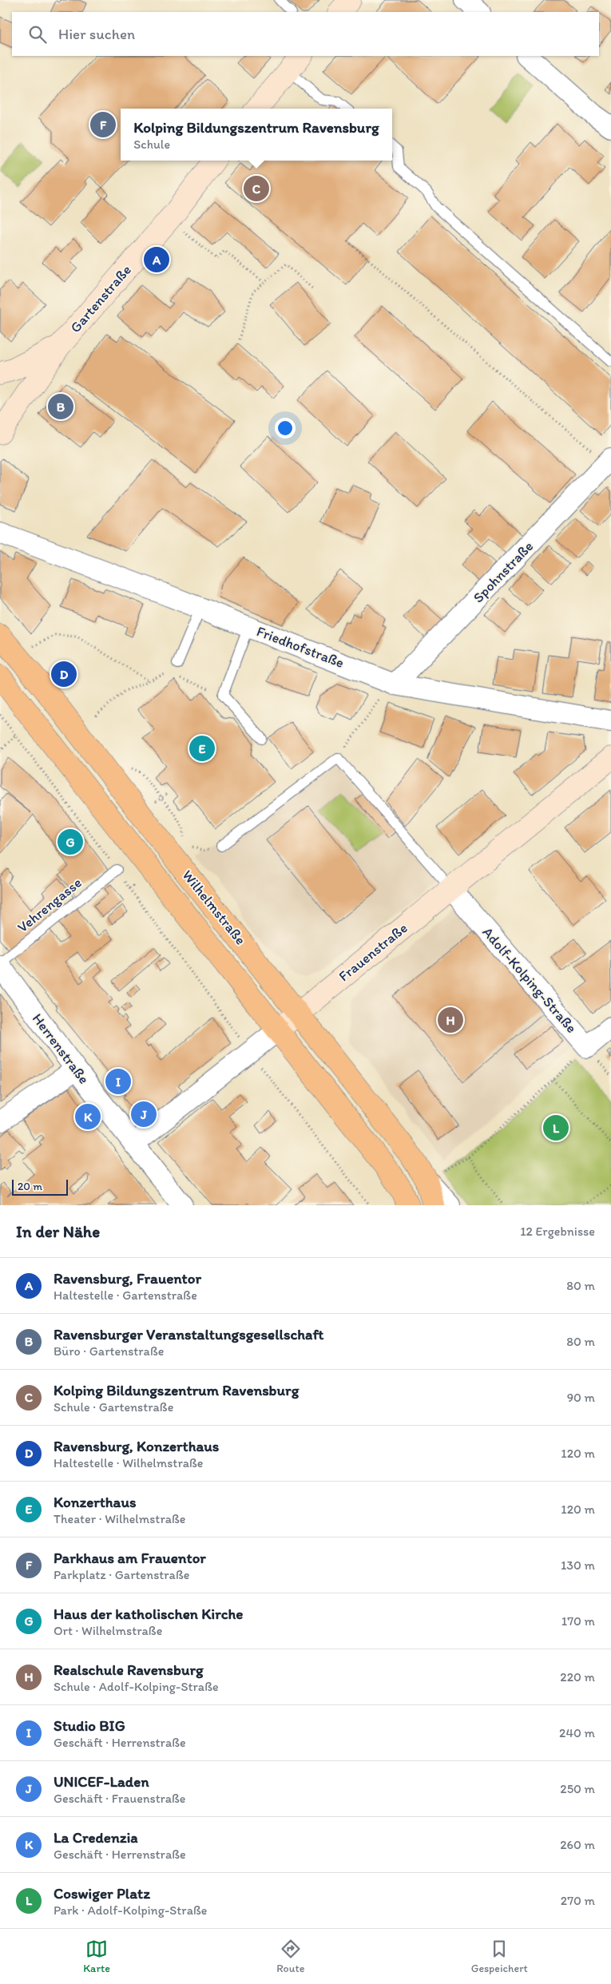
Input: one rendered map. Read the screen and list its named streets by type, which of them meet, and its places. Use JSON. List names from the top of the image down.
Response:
{
  "streets": {
    "main road": ["Gartenstraße", "Wilhelmstraße", "Frauenstraße"],
    "street": [
      "Spohnstraße",
      "Friedhofstraße",
      "Adolf-Kolping-Straße",
      "Herrenstraße"
    ],
    "lane": ["Vehrengasse"]
  },
  "crossings": [
    ["Spohnstraße", "Friedhofstraße"],
    ["Vehrengasse", "Herrenstraße"],
    ["Wilhelmstraße", "Frauenstraße"],
    ["Frauenstraße", "Adolf-Kolping-Straße"],
    ["Frauenstraße", "Herrenstraße"]
  ],
  "scale_bar": "20 m",
  "page": {
    "search": "Hier suchen",
    "popup": ["Kolping Bildungszentrum Ravensburg", "Schule"],
    "pins": [
      "F",
      "C",
      "A",
      "B",
      "D",
      "E",
      "G",
      "H",
      "I",
      "J",
      "K",
      "L"
    ],
    "scale": "20 m",
    "heading": ["In der Nähe", "12 Ergebnisse"],
    "list": [
      {
        "mark": "A",
        "name": "Ravensburg, Frauentor",
        "note": "Haltestelle · Gartenstraße",
        "value": "80 m"
      },
      {
        "mark": "B",
        "name": "Ravensburger Veranstaltungsgesellschaft",
        "note": "Büro · Gartenstraße",
        "value": "80 m"
      },
      {
        "mark": "C",
        "name": "Kolping Bildungszentrum Ravensburg",
        "note": "Schule · Gartenstraße",
        "value": "90 m"
      },
      {
        "mark": "D",
        "name": "Ravensburg, Konzerthaus",
        "note": "Haltestelle · Wilhelmstraße",
        "value": "120 m"
      },
      {
        "mark": "E",
        "name": "Konzerthaus",
        "note": "Theater · Wilhelmstraße",
        "value": "120 m"
      },
      {
        "mark": "F",
        "name": "Parkhaus am Frauentor",
        "note": "Parkplatz · Gartenstraße",
        "value": "130 m"
      },
      {
        "mark": "G",
        "name": "Haus der katholischen Kirche",
        "note": "Ort · Wilhelmstraße",
        "value": "170 m"
      },
      {
        "mark": "H",
        "name": "Realschule Ravensburg",
        "note": "Schule · Adolf-Kolping-Straße",
        "value": "220 m"
      },
      {
        "mark": "I",
        "name": "Studio BIG",
        "note": "Geschäft · Herrenstraße",
        "value": "240 m"
      },
      {
        "mark": "J",
        "name": "UNICEF-Laden",
        "note": "Geschäft · Frauenstraße",
        "value": "250 m"
      },
      {
        "mark": "K",
        "name": "La Credenzia",
        "note": "Geschäft · Herrenstraße",
        "value": "260 m"
      },
      {
        "mark": "L",
        "name": "Coswiger Platz",
        "note": "Park · Adolf-Kolping-Straße",
        "value": "270 m"
      }
    ],
    "nav": ["Karte", "Route", "Gespeichert"]
  }
}
